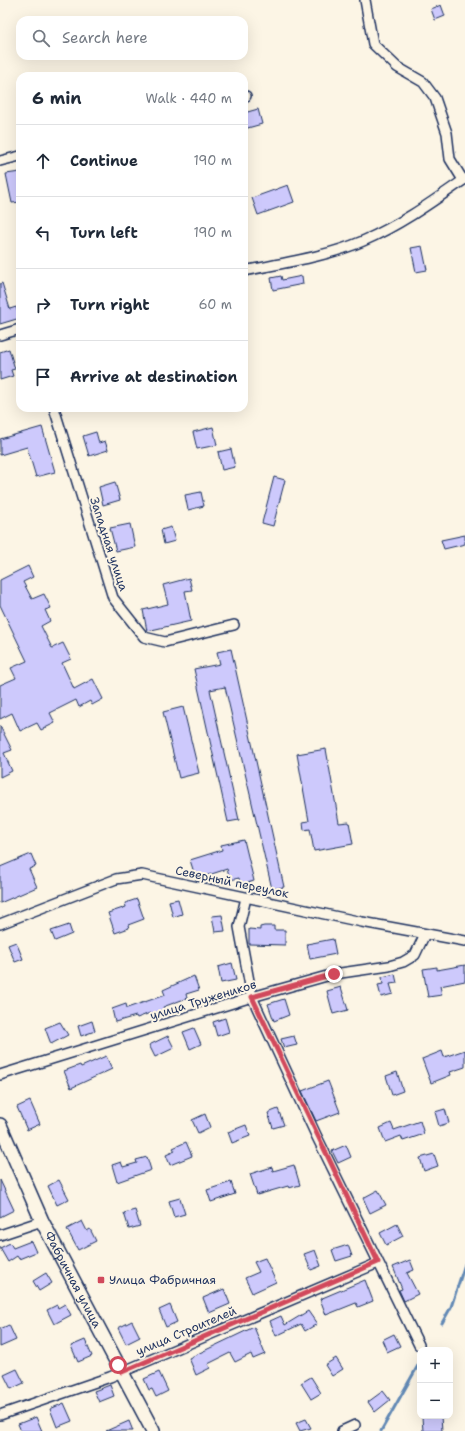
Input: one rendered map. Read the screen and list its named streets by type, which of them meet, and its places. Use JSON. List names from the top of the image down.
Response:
{
  "streets": {
    "street": [
      "Западная улица",
      "Северный переулок",
      "улица Тружеников",
      "Фабричная улица",
      "улица Строителей"
    ]
  },
  "crossings": [
    ["Северный переулок", "улица Тружеников"],
    ["Фабричная улица", "улица Строителей"]
  ],
  "places": {
    "transit": ["Улица Фабричная"]
  },
  "page": {
    "search": "Search here",
    "heading": ["6 min", "Walk · 440 m"],
    "list": [
      ["Continue", "190 m"],
      ["Turn left", "190 m"],
      ["Turn right", "60 m"],
      "Arrive at destination"
    ],
    "map_buttons": ["+", "−"]
  }
}
